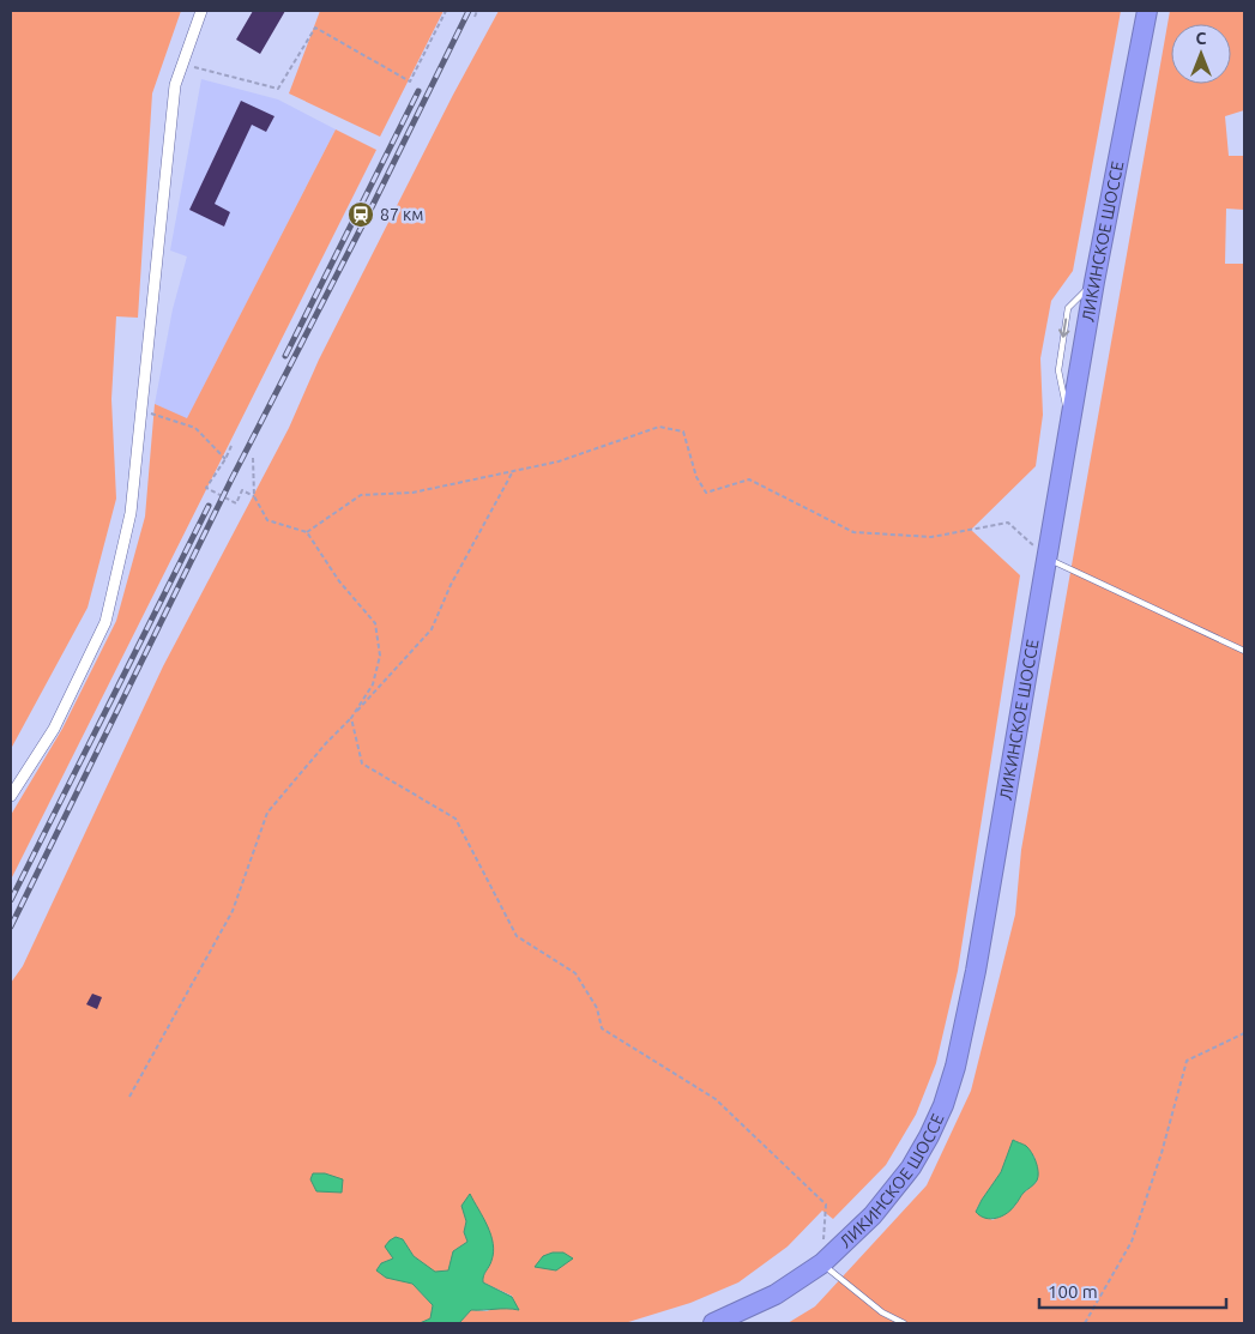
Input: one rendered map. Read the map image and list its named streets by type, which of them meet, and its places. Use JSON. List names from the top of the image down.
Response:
{
  "streets": {
    "highway": ["ЛИКИНСКОЕ ШОССЕ"]
  },
  "places": {
    "station": ["87 км"]
  },
  "scale_bar": "100 m",
  "north": "top"
}
